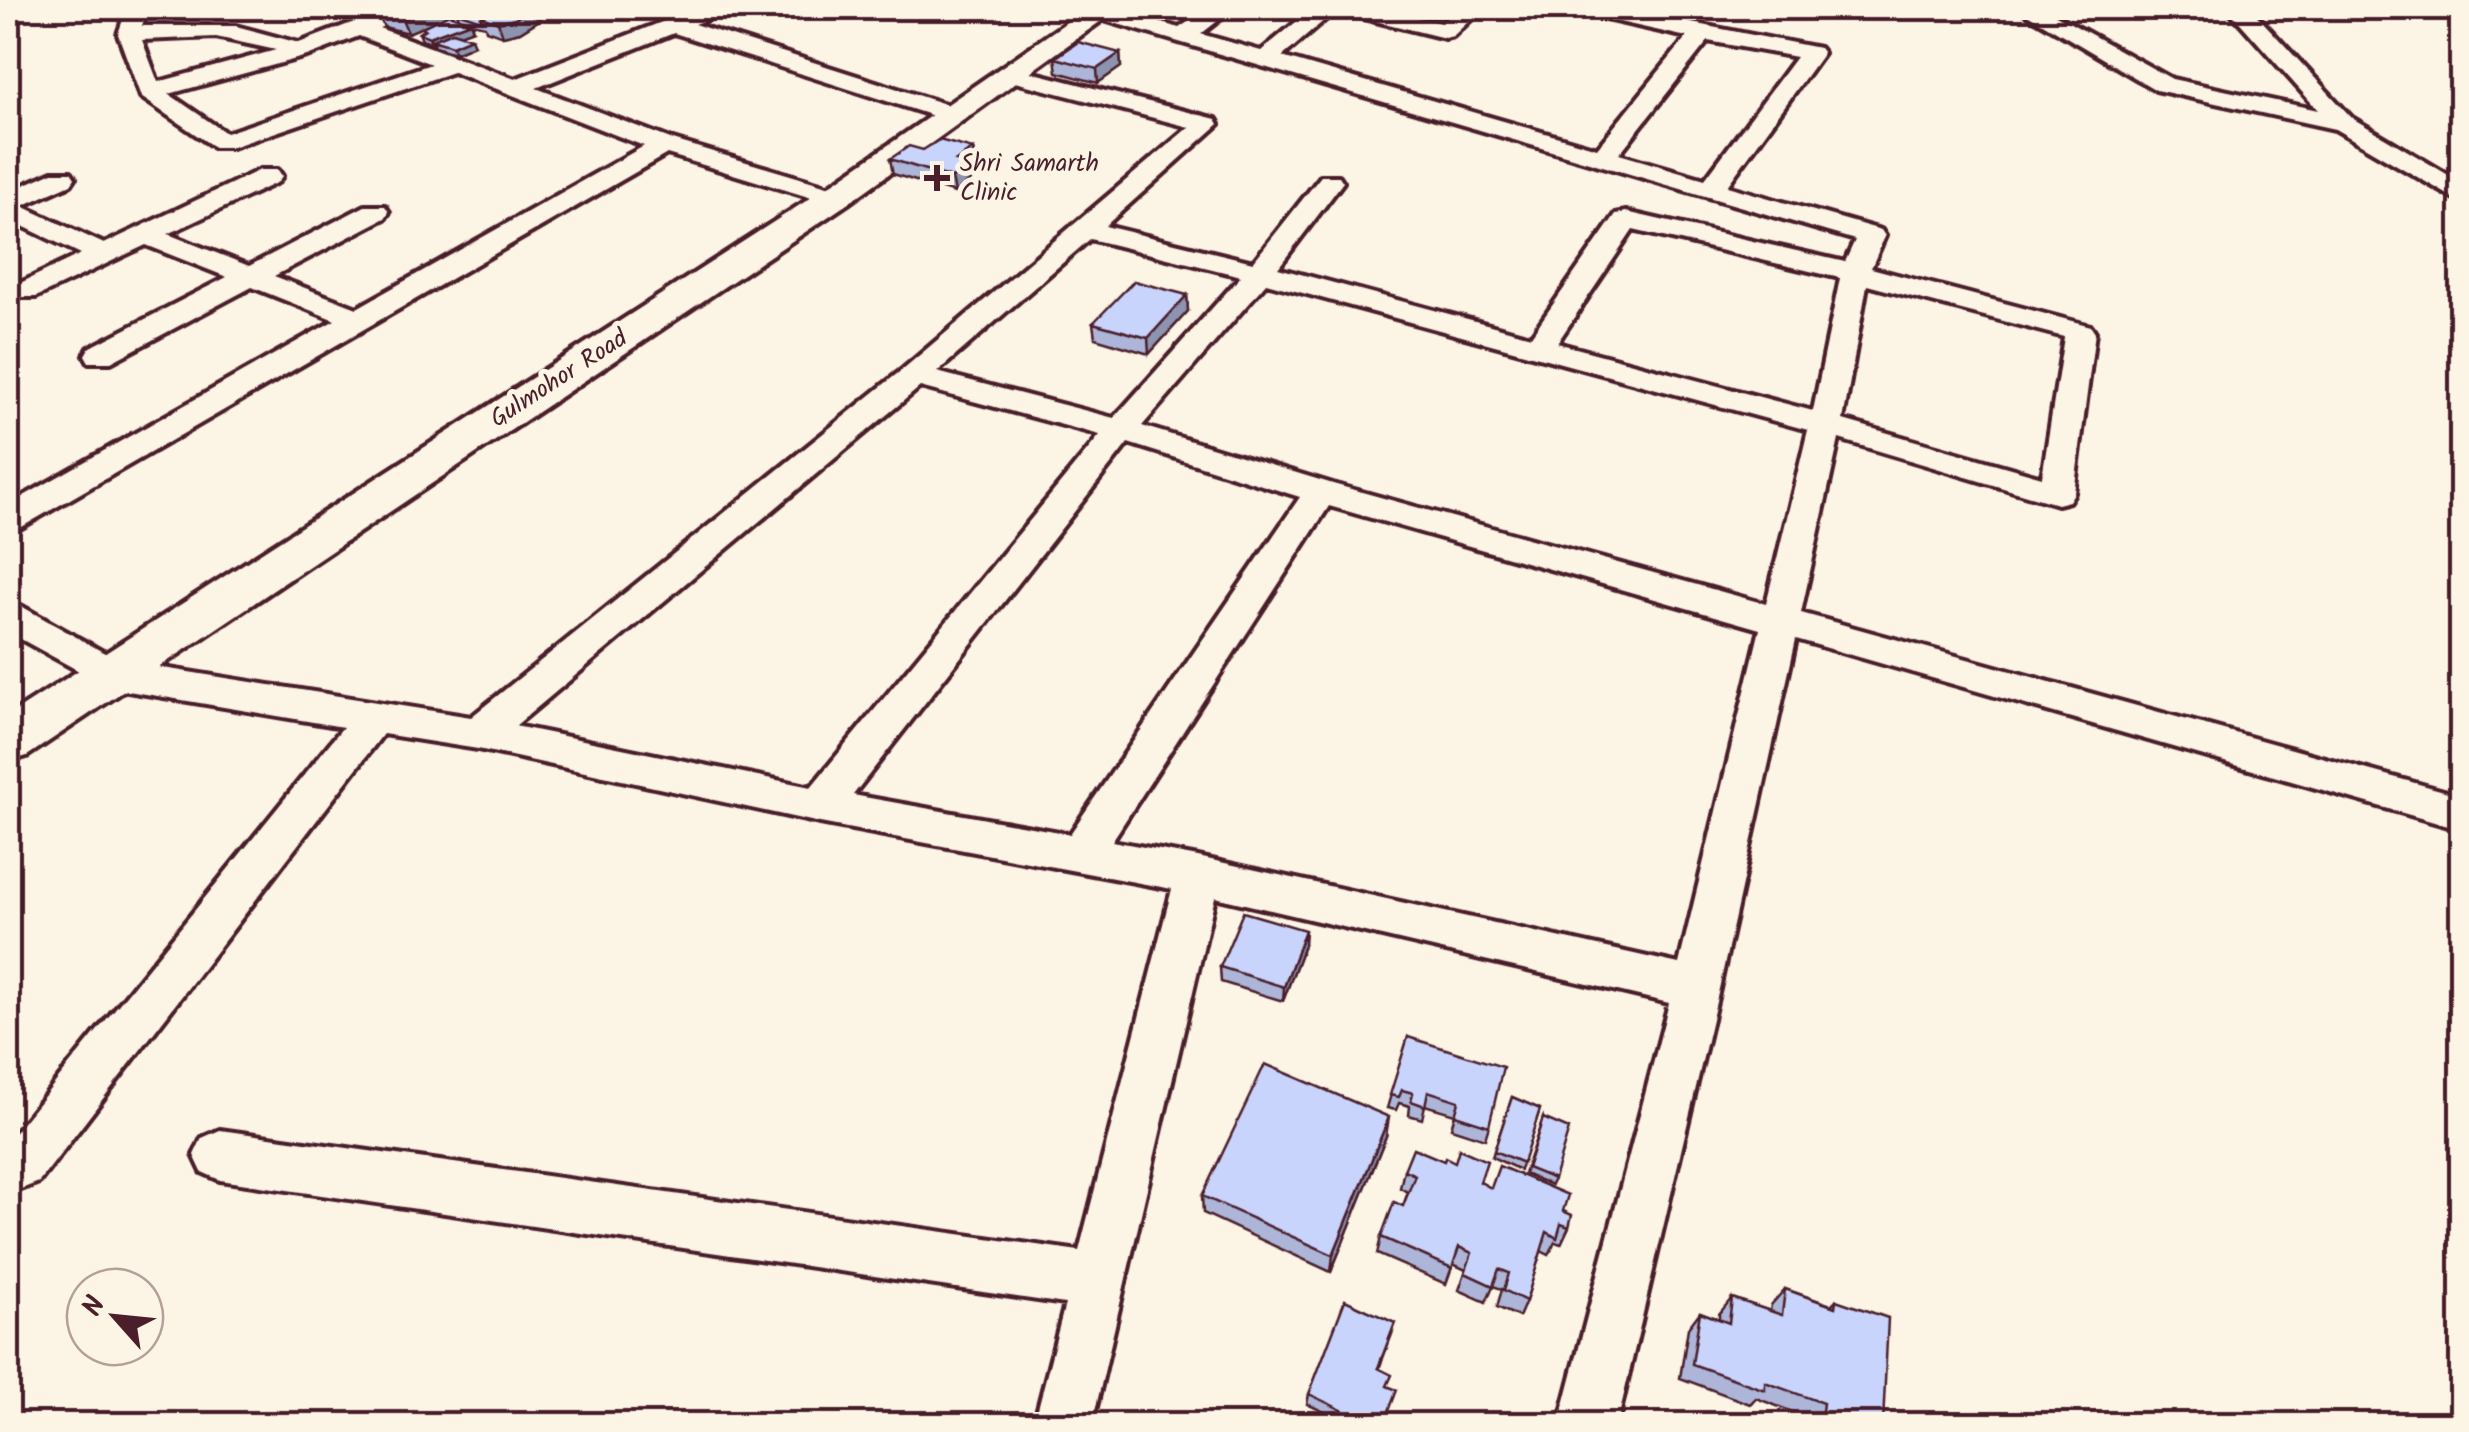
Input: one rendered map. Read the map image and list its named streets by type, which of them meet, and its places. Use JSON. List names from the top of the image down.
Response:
{
  "streets": {
    "street": ["Gulmohor Road"]
  },
  "places": {
    "health": ["Shri Samarth Clinic"]
  },
  "north": "top left"
}
